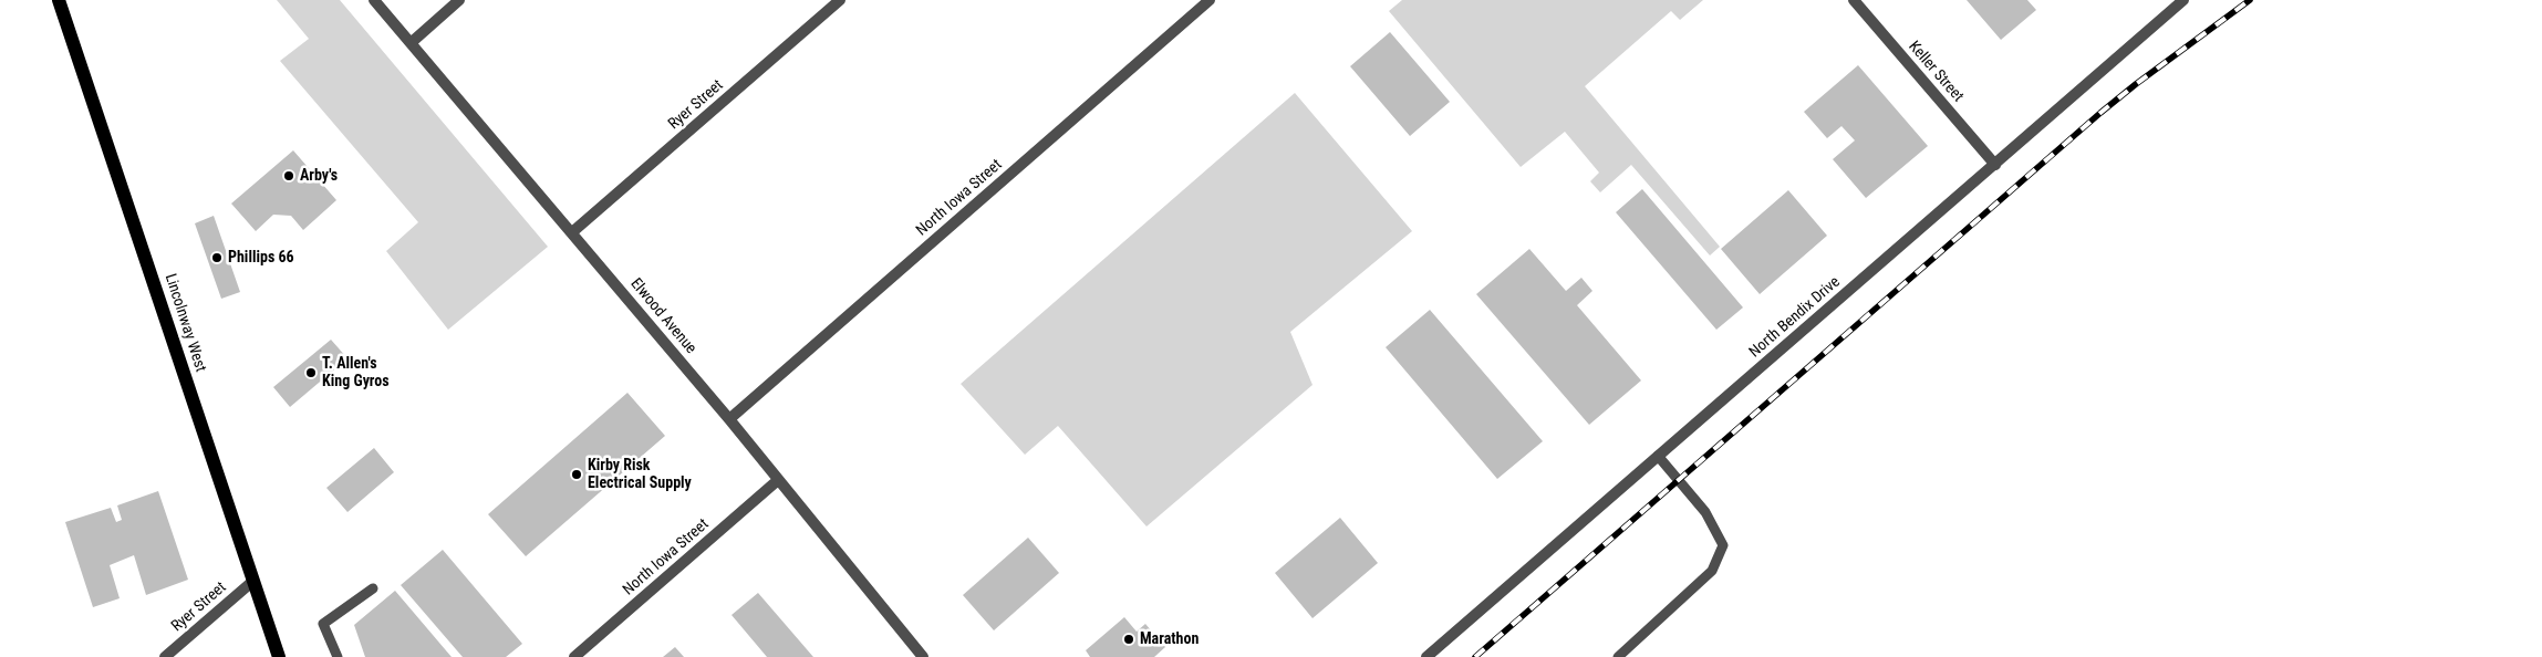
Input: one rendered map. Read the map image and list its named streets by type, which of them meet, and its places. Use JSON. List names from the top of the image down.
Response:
{
  "streets": {
    "main road": ["Lincolnway West"],
    "street": [
      "Keller Street",
      "Ryer Street",
      "North Iowa Street",
      "Elwood Avenue",
      "North Bendix Drive"
    ]
  },
  "crossings": [
    ["Keller Street", "North Bendix Drive"],
    ["Ryer Street", "Elwood Avenue"],
    ["Ryer Street", "Lincolnway West"],
    ["North Iowa Street", "Elwood Avenue"]
  ],
  "places": [
    "Arby's",
    "Phillips 66",
    "T. Allen's King Gyros",
    "Kirby Risk Electrical Supply",
    "Marathon"
  ]
}
